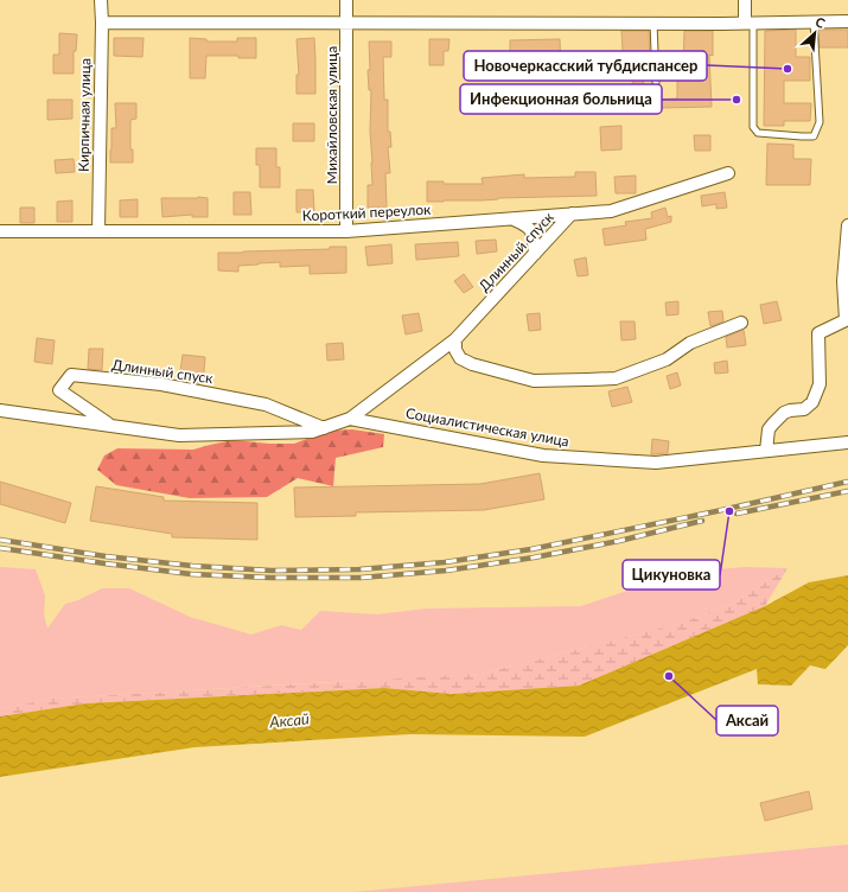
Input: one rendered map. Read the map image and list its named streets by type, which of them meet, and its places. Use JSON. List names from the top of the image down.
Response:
{
  "streets": {
    "street": [
      "Кирпичная улица",
      "Михайловская улица",
      "Короткий переулок",
      "Длинный спуск",
      "Социалистическая улица"
    ]
  },
  "crossings": [
    ["Кирпичная улица", "Короткий переулок"],
    ["Михайловская улица", "Короткий переулок"],
    ["Короткий переулок", "Длинный спуск"],
    ["Длинный спуск", "Социалистическая улица"]
  ],
  "water": ["Аксай"],
  "places": [
    "Новочеркасский тубдиспансер",
    "Инфекционная больница",
    "Цикуновка",
    "Аксай"
  ],
  "north": "top right"
}
